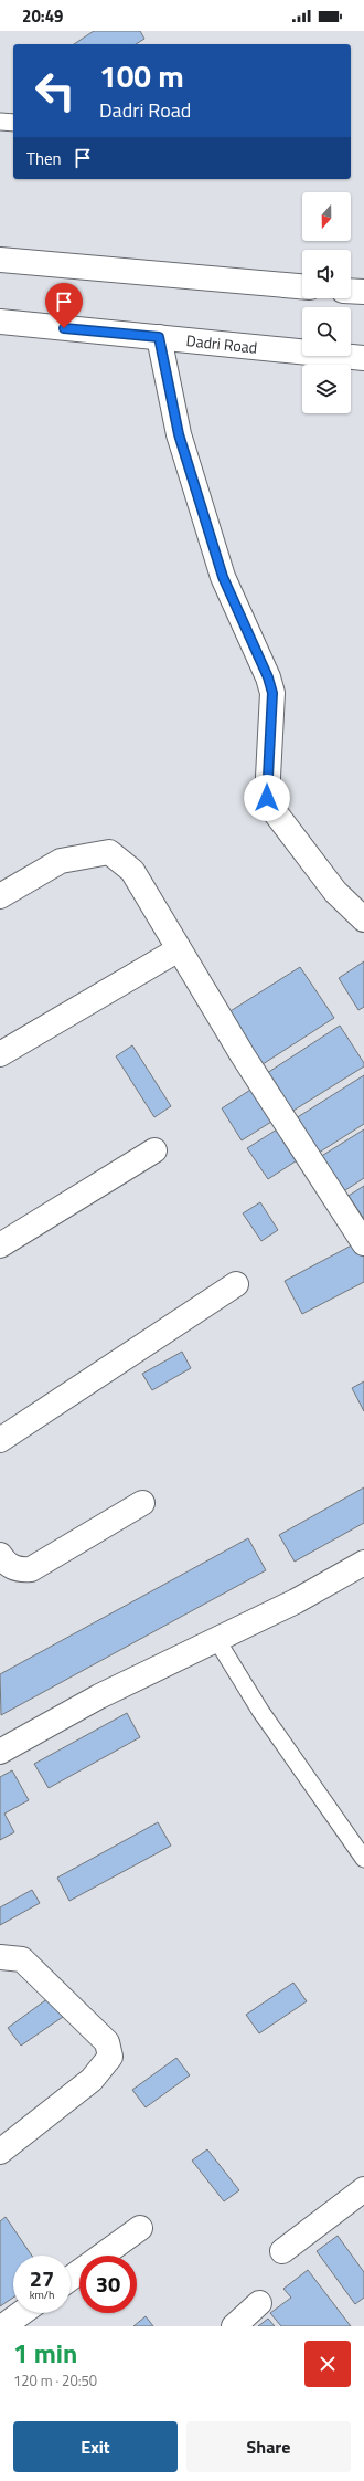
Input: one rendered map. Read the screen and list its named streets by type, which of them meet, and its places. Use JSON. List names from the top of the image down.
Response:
{
  "streets": {
    "street": ["Dadri Road"]
  },
  "north": "bottom",
  "page": {
    "status": "20:49",
    "turn": ["100 m", "Dadri Road"],
    "then": "Then",
    "speed": "27 km/h",
    "limit": "30",
    "heading": ["1 min", "120 m · 20:50"],
    "buttons": ["Exit", "Share"]
  }
}
